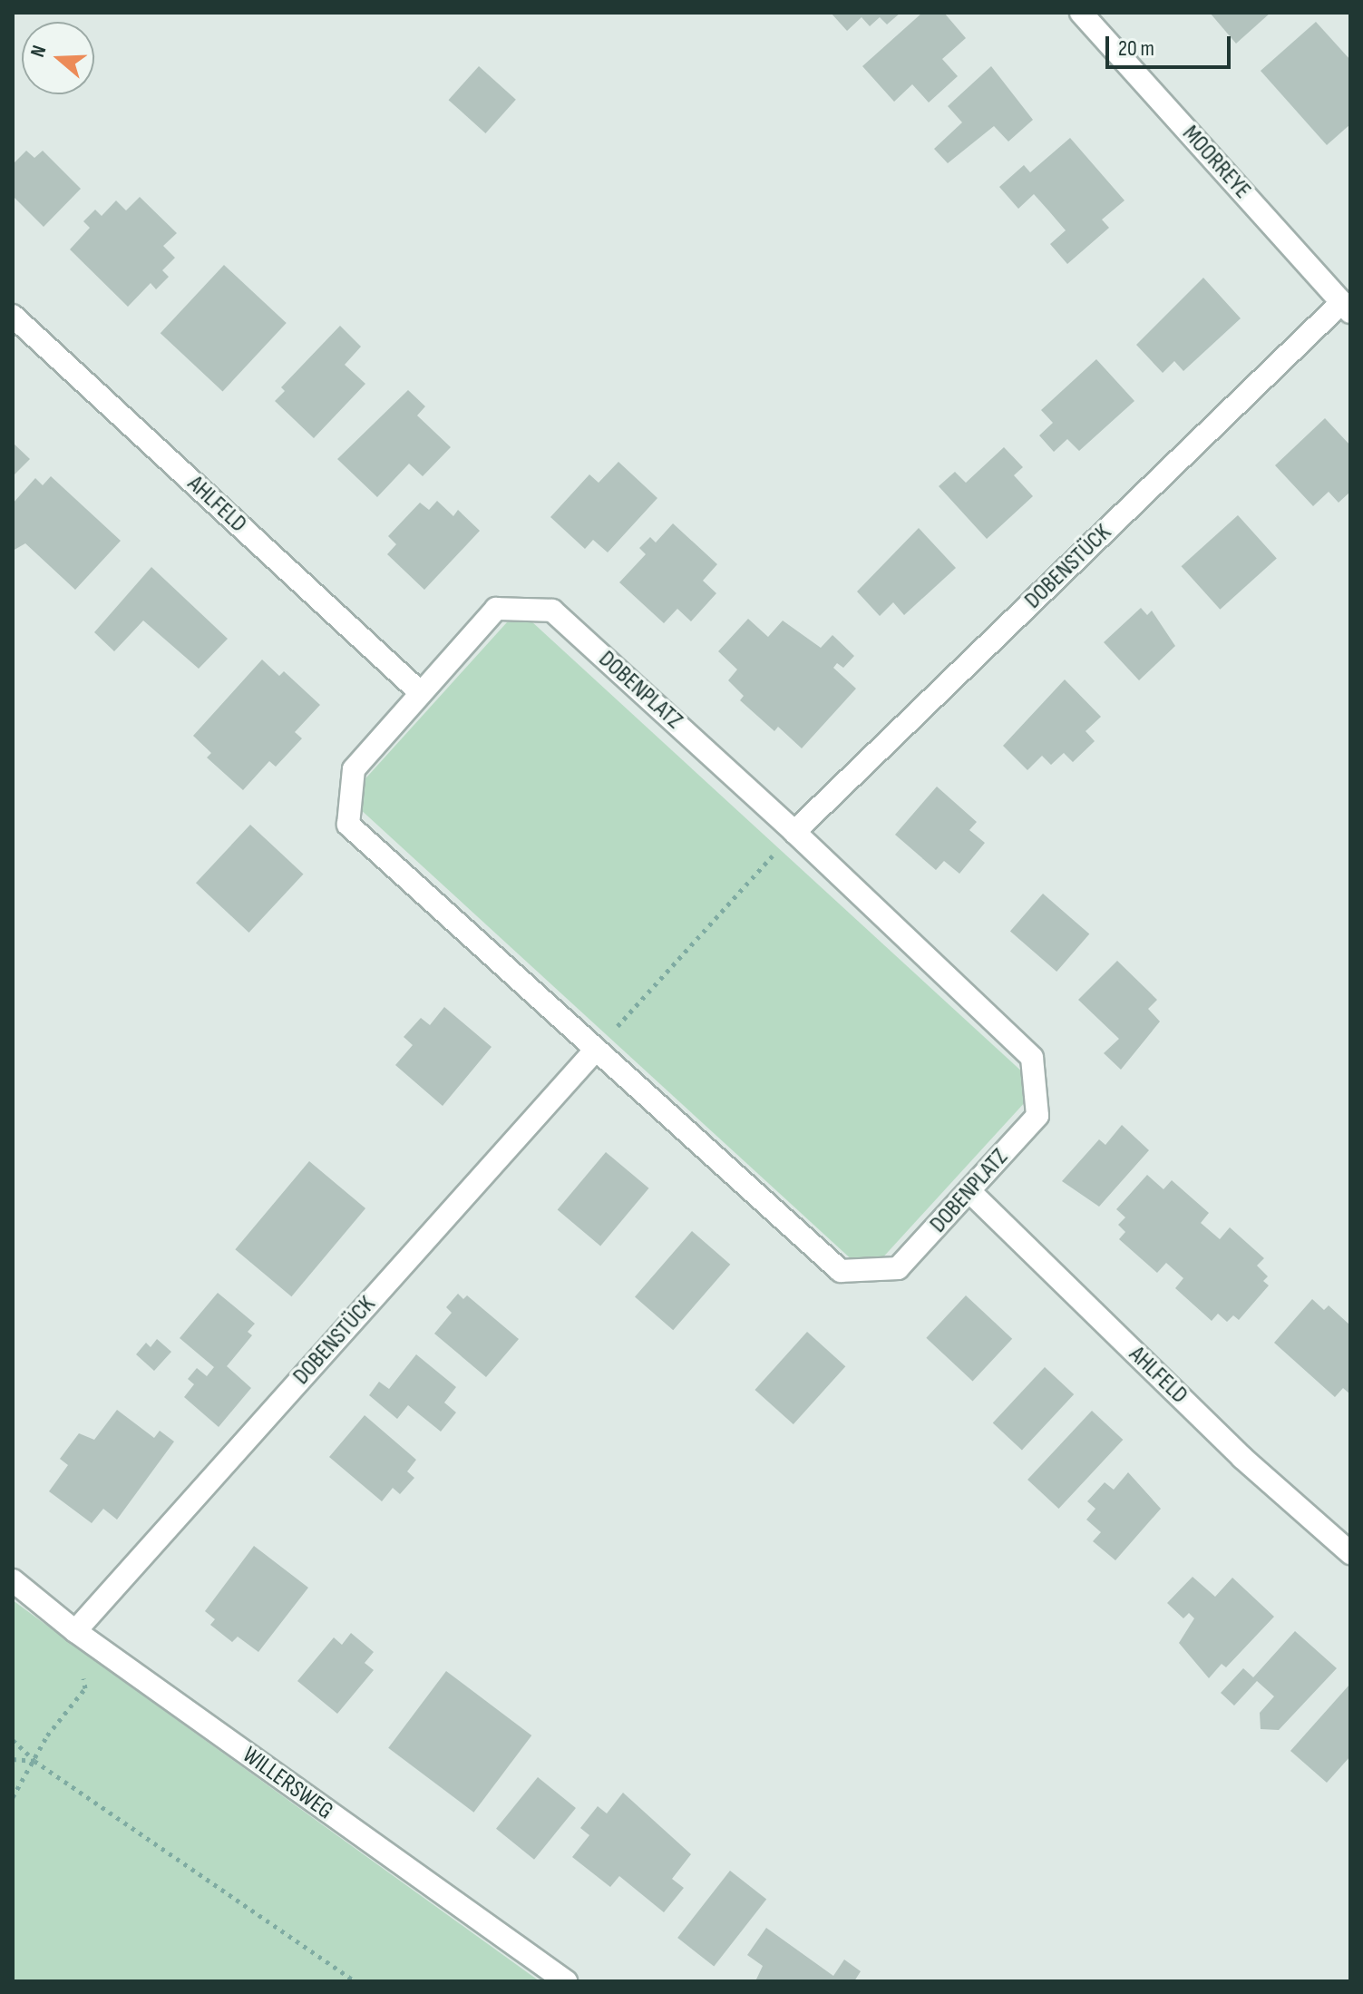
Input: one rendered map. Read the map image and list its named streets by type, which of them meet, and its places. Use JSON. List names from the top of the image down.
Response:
{
  "streets": {
    "street": [
      "MOORREYE",
      "AHLFELD",
      "DOBENSTÜCK",
      "DOBENPLATZ",
      "WILLERSWEG"
    ]
  },
  "crossings": [
    ["MOORREYE", "DOBENSTÜCK"],
    ["AHLFELD", "DOBENPLATZ"],
    ["DOBENSTÜCK", "DOBENPLATZ"],
    ["DOBENSTÜCK", "WILLERSWEG"]
  ],
  "scale_bar": "20 m",
  "north": "left"
}
